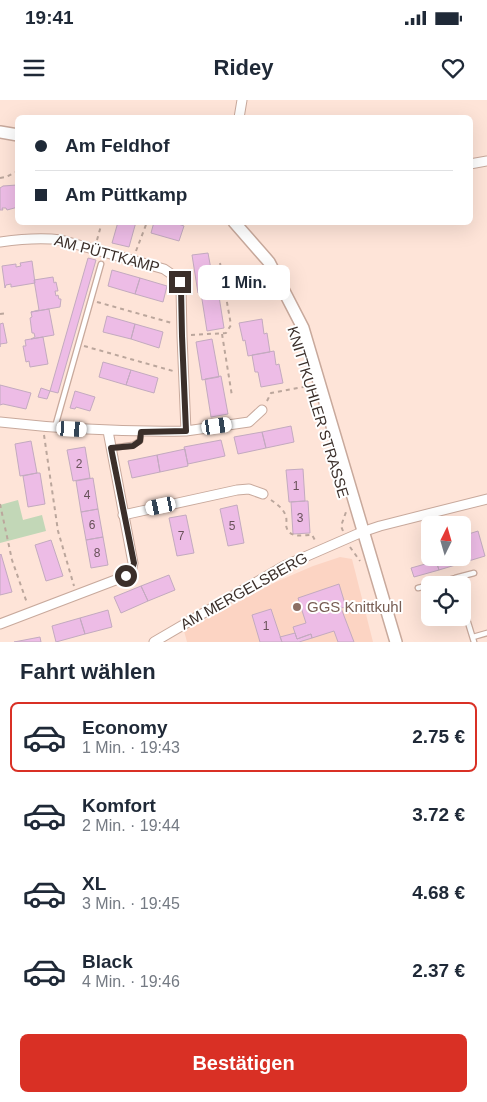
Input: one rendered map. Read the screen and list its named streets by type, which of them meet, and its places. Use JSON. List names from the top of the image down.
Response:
{
  "streets": {
    "street": ["AM PÜTTKAMP", "KNITTKUHLER STRASSE", "AM MERGELSBERG"]
  },
  "crossings": [
    ["KNITTKUHLER STRASSE", "AM MERGELSBERG"]
  ],
  "places": ["GGS Knittkuhl"],
  "house_numbers": [
    "2",
    "1",
    "4",
    "3",
    "6",
    "5",
    "7",
    "8",
    "1"
  ],
  "north": "top",
  "page": {
    "status": "19:41",
    "header": "Ridey",
    "banner": ["Am Feldhof", "Am Püttkamp"],
    "bubble": "1 Min.",
    "heading": "Fahrt wählen",
    "list": [
      {
        "name": "Economy",
        "note": "1 Min. · 19:43",
        "value": "2.75 €"
      },
      {
        "name": "Komfort",
        "note": "2 Min. · 19:44",
        "value": "3.72 €"
      },
      {
        "name": "XL",
        "note": "3 Min. · 19:45",
        "value": "4.68 €"
      },
      {
        "name": "Black",
        "note": "4 Min. · 19:46",
        "value": "2.37 €"
      }
    ],
    "buttons": "Bestätigen"
  }
}
